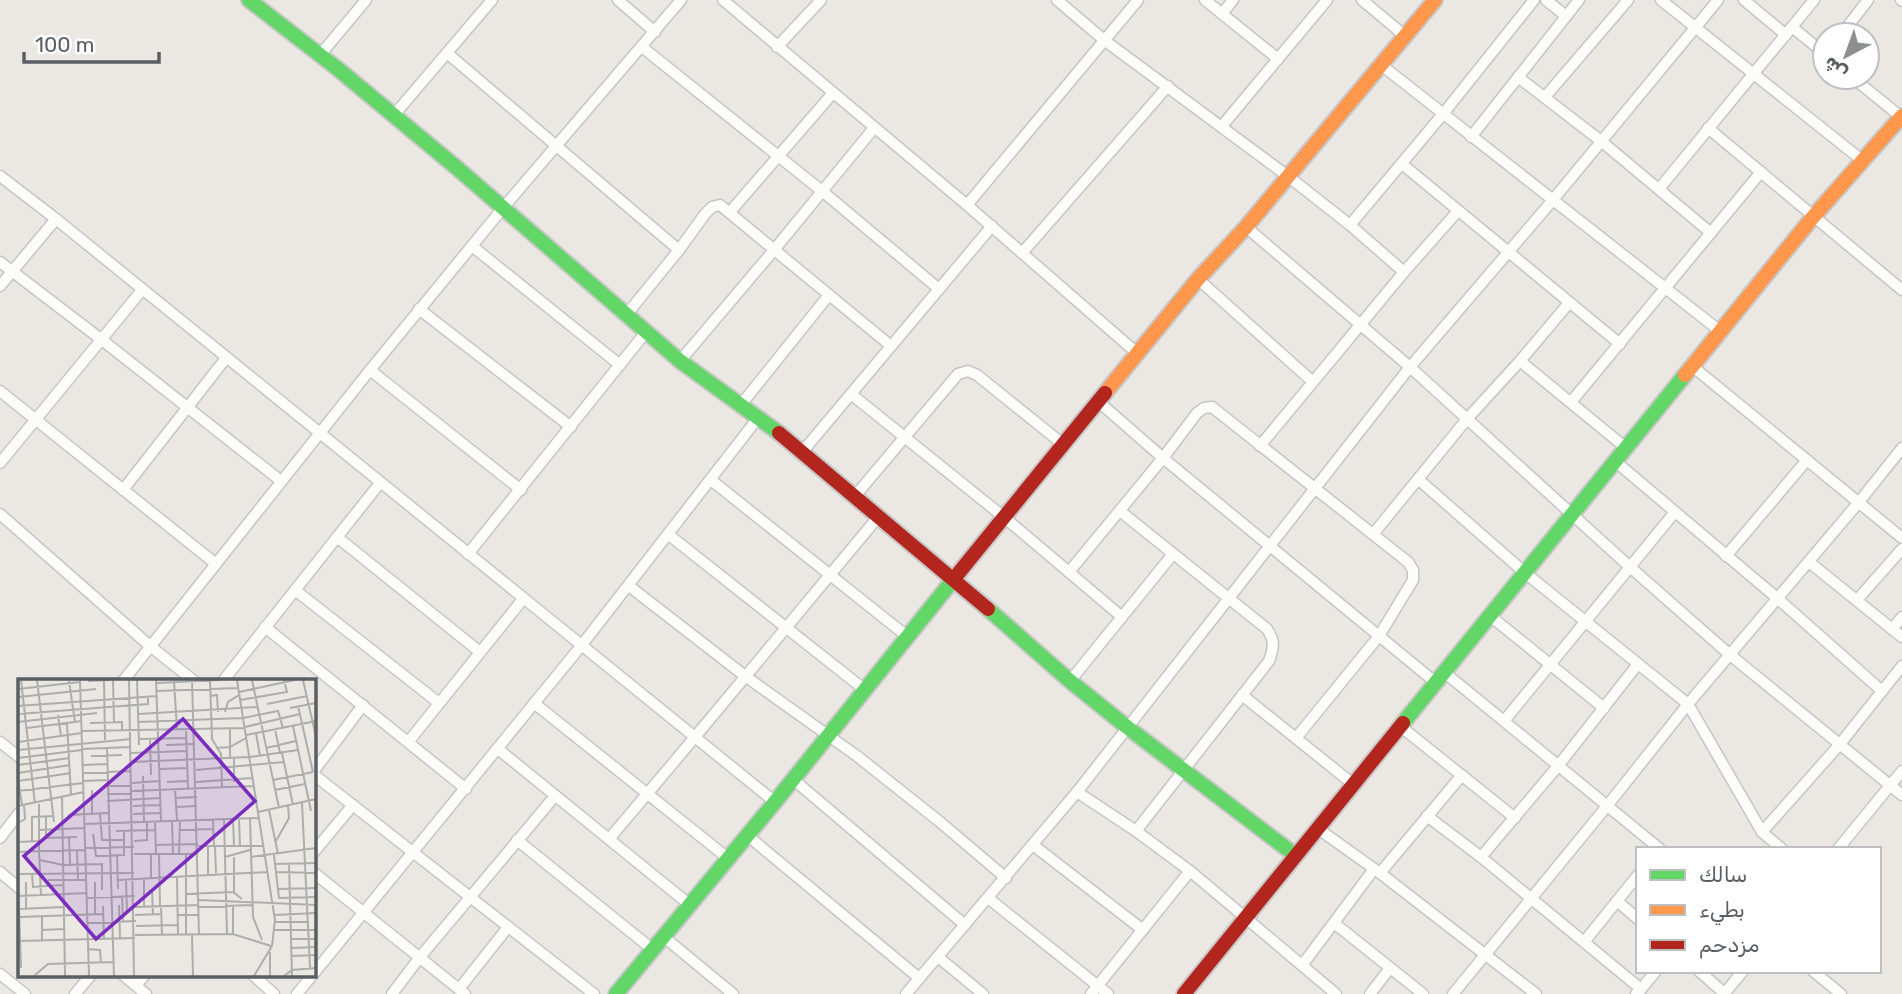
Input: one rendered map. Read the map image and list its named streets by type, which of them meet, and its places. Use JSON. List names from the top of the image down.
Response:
{
  "legend": ["سالك", "بطيء", "مزدحم"],
  "scale_bar": "100 m",
  "north": "bottom left"
}
